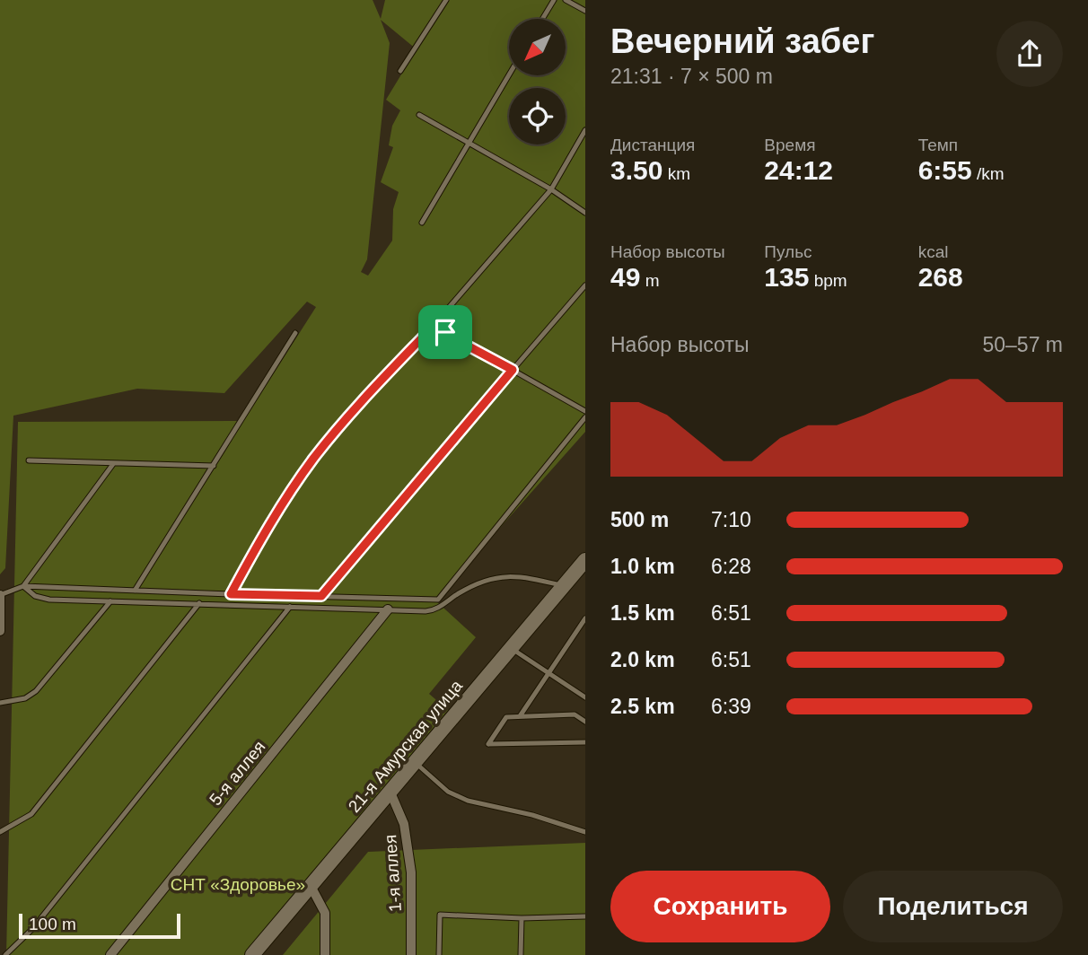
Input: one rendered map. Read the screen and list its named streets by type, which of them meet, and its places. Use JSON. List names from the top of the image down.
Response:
{
  "streets": {
    "main road": ["21-я Амурская улица"],
    "street": ["5-я аллея", "1-я аллея"]
  },
  "crossings": [
    ["21-я Амурская улица", "1-я аллея"]
  ],
  "parks": ["СНТ «Здоровье»"],
  "scale_bar": "100 m",
  "north": "bottom left",
  "page": {
    "heading": ["Вечерний забег", "21:31 · 7 × 500 m"],
    "stats": [
      ["Дистанция", "3.50 km"],
      ["Время", "24:12"],
      ["Темп", "6:55 /km"],
      ["Набор высоты", "49 m"],
      ["Пульс", "135 bpm"],
      ["kcal", "268"]
    ],
    "chart": ["Набор высоты", "50–57 m"],
    "list": [
      {
        "name": "500 m",
        "note": "7:10"
      },
      {
        "name": "1.0 km",
        "note": "6:28"
      },
      {
        "name": "1.5 km",
        "note": "6:51"
      },
      {
        "name": "2.0 km",
        "note": "6:51"
      },
      {
        "name": "2.5 km",
        "note": "6:39"
      }
    ],
    "buttons": ["Сохранить", "Поделиться"],
    "scale": "100 m"
  }
}
